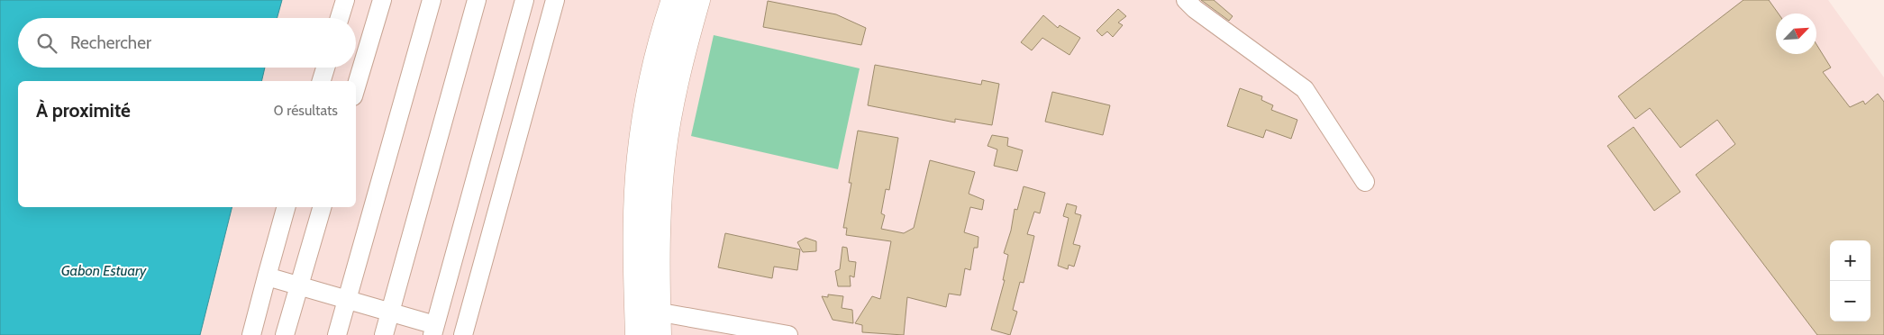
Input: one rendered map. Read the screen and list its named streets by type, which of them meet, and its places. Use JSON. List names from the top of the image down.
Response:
{
  "water": ["Gabon Estuary"],
  "north": "top right",
  "page": {
    "search": "Rechercher",
    "heading": ["À proximité", "0 résultats"],
    "map_buttons": ["+", "−"]
  }
}
